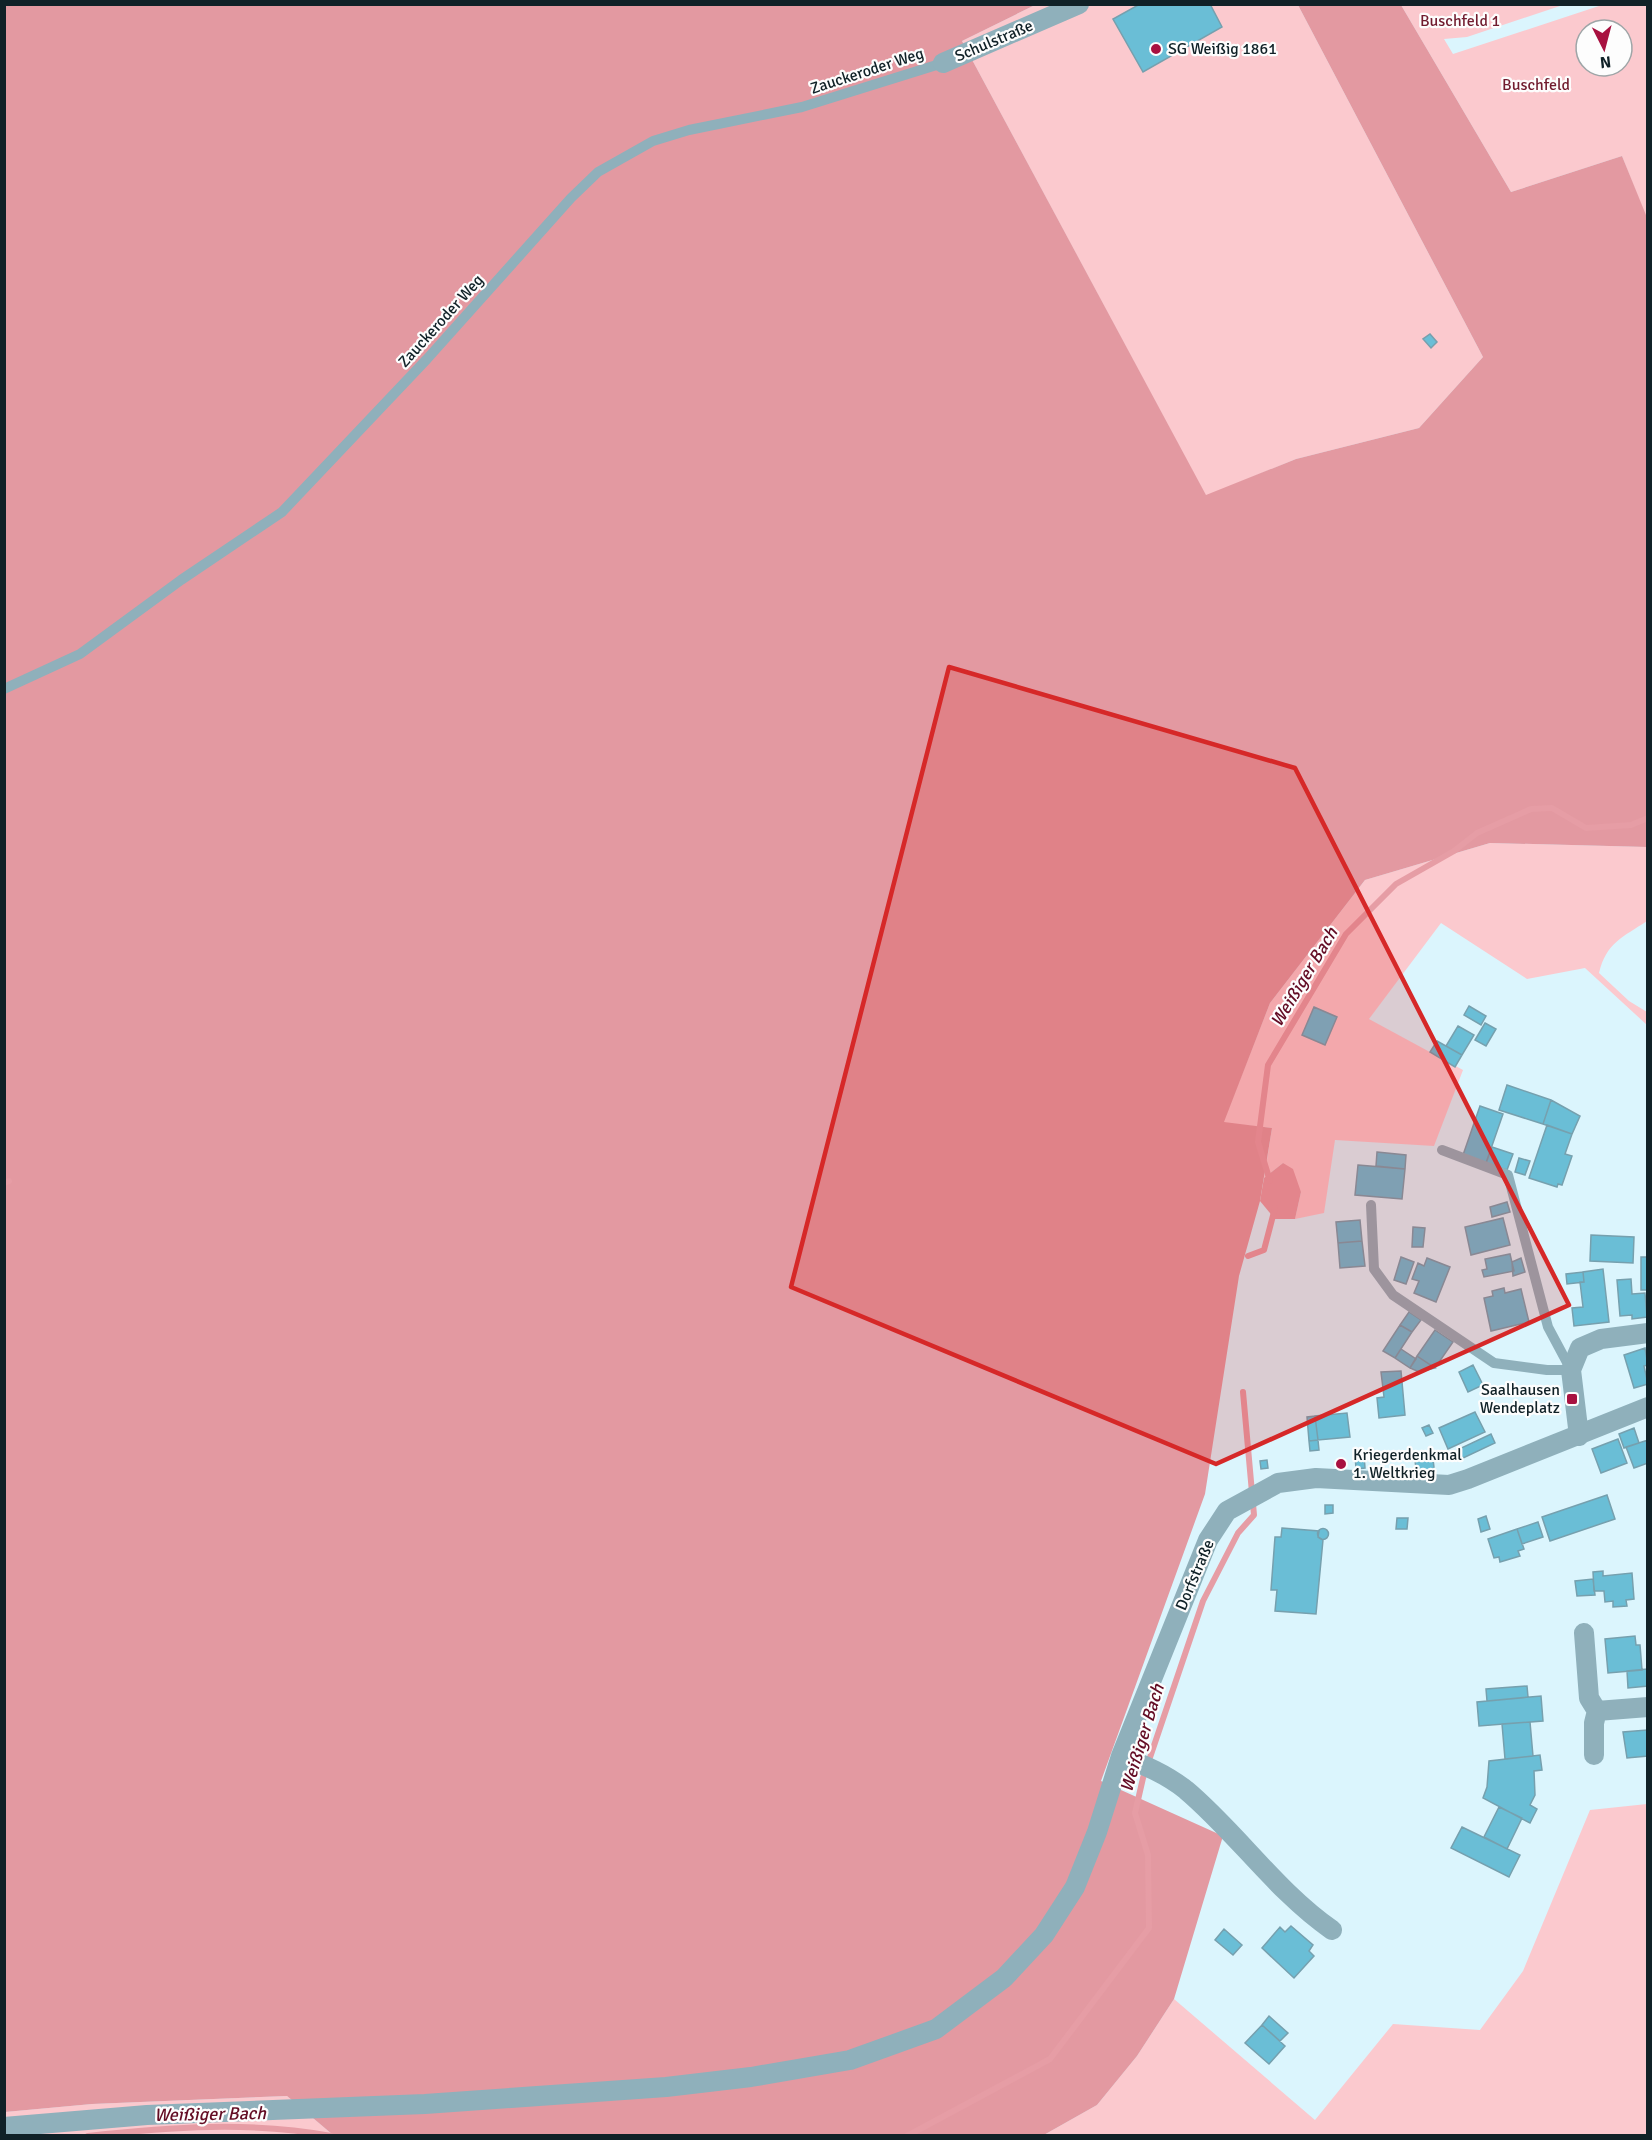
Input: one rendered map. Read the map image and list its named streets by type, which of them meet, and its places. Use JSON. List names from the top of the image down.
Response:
{
  "streets": {
    "street": ["Schulstraße", "Dorfstraße"],
    "lane": ["Zauckeroder Weg"]
  },
  "crossings": [
    ["Schulstraße", "Zauckeroder Weg"]
  ],
  "water": ["Weißiger Bach"],
  "parks": ["Buschfeld 1", "Buschfeld"],
  "places": {
    "other": ["SG Weißig 1861", "Kriegerdenkmal 1. Weltkrieg"],
    "transit": ["Saalhausen Wendeplatz"]
  },
  "north": "bottom"
}
